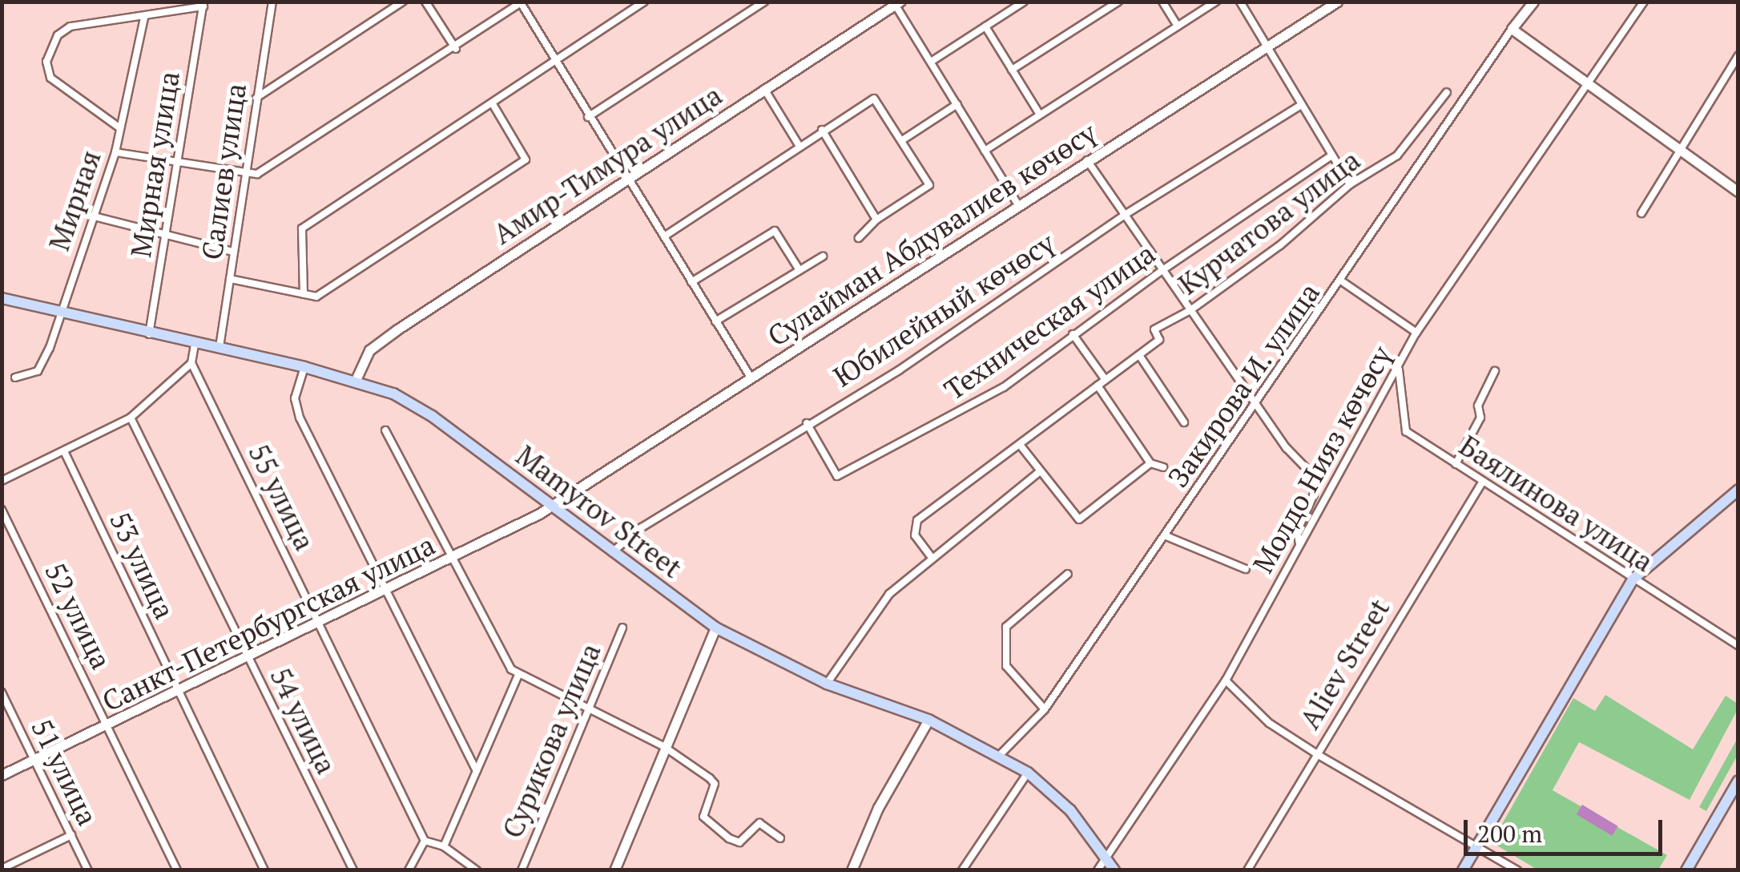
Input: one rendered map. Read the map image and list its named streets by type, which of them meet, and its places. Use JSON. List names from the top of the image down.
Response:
{
  "streets": {
    "main road": ["Mamyrov Street"],
    "street": [
      "Мирная улица",
      "Амир-Тимура улица",
      "Салиев улица",
      "Мирная",
      "Курчатова улица",
      "Сулайман Абдувалиев көчөсү",
      "Юбилейный көчөсү",
      "Техническая улица",
      "Закирова И. улица",
      "Молдо Нияз көчөсү",
      "55 улица",
      "Баялинова улица",
      "53 улица",
      "52 улица",
      "Санкт-Петербургская улица",
      "Aliev Street",
      "54 улица",
      "Сурикова улица",
      "51 улица"
    ]
  },
  "crossings": [
    ["Мирная улица", "Mamyrov Street"],
    ["Амир-Тимура улица", "Mamyrov Street"],
    ["Салиев улица", "Mamyrov Street"],
    ["Мирная", "Mamyrov Street"],
    ["Сулайман Абдувалиев көчөсү", "Mamyrov Street"],
    ["Сулайман Абдувалиев көчөсү", "Санкт-Петербургская улица"],
    ["Юбилейный көчөсү", "Техническая улица"],
    ["Юбилейный көчөсү", "Mamyrov Street"],
    ["Закирова И. улица", "Mamyrov Street"],
    ["Молдо Нияз көчөсү", "Баялинова улица"],
    ["Молдо Нияз көчөсү", "Mamyrov Street"],
    ["55 улица", "Санкт-Петербургская улица"],
    ["Баялинова улица", "Aliev Street"],
    ["Mamyrov Street", "Санкт-Петербургская улица"],
    ["53 улица", "Санкт-Петербургская улица"],
    ["52 улица", "Санкт-Петербургская улица"],
    ["Санкт-Петербургская улица", "54 улица"],
    ["Санкт-Петербургская улица", "51 улица"]
  ],
  "scale_bar": "200 m"
}
